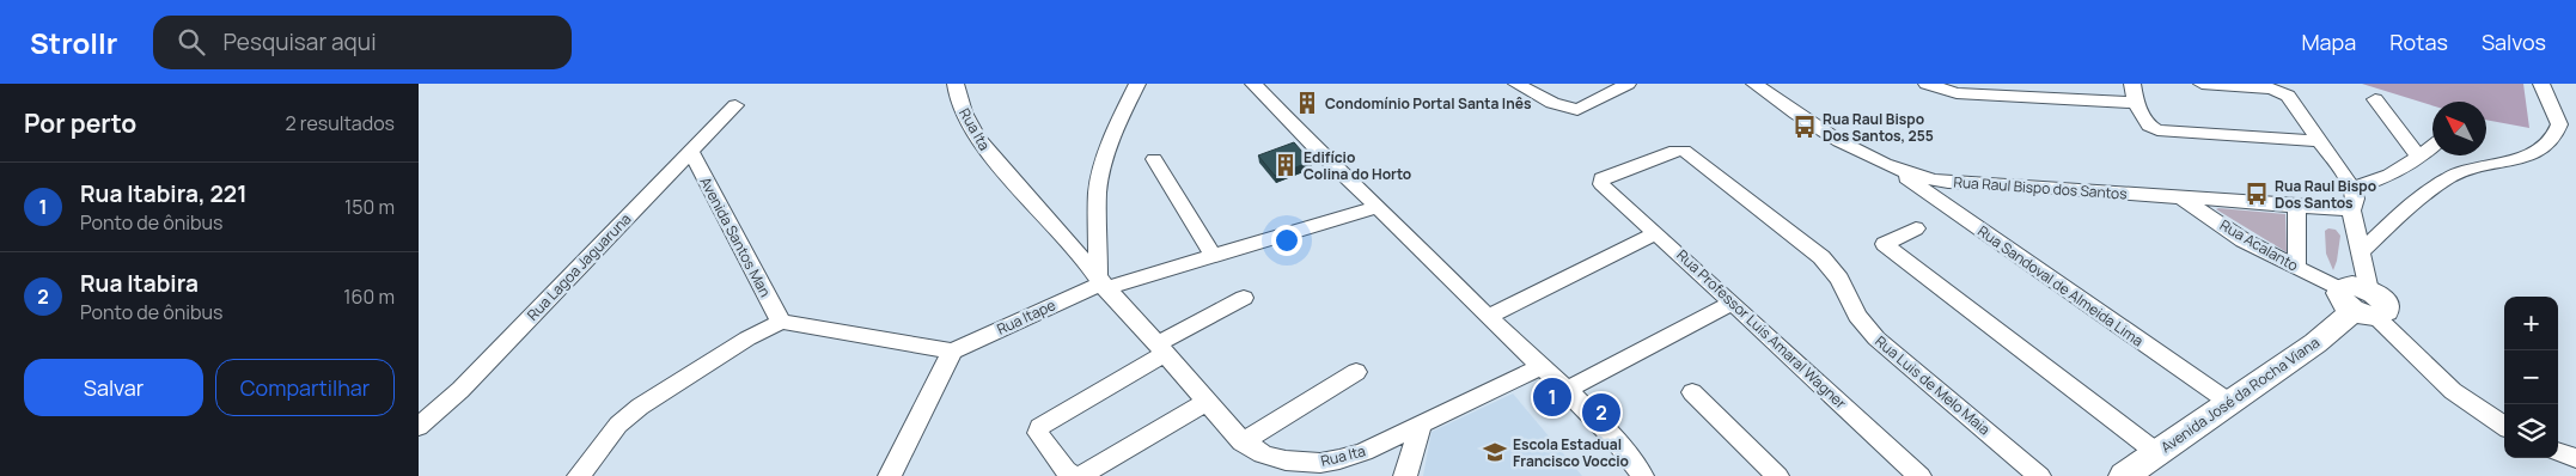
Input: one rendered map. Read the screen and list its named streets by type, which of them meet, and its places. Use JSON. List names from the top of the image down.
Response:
{
  "streets": {
    "street": [
      "Rua Ita",
      "Rua Raul Bispo dos Santos",
      "Avenida Santos Man",
      "Rua Acalanto",
      "Rua Lagoa Jaguaruna",
      "Rua Sandoval de Almeida Lima",
      "Rua Itape",
      "Rua Professor Luis Amaral Wagner",
      "Rua Luis de Melo Maia",
      "Avenida José da Rocha Viana"
    ]
  },
  "crossings": [
    ["Rua Ita", "Rua Itape"],
    ["Rua Raul Bispo dos Santos", "Rua Acalanto"],
    ["Rua Raul Bispo dos Santos", "Rua Sandoval de Almeida Lima"],
    ["Avenida Santos Man", "Rua Lagoa Jaguaruna"],
    ["Rua Acalanto", "Avenida José da Rocha Viana"],
    ["Rua Sandoval de Almeida Lima", "Avenida José da Rocha Viana"],
    ["Rua Professor Luis Amaral Wagner", "Rua Luis de Melo Maia"]
  ],
  "places": {
    "building": ["Condomínio Portal Santa Inês", "Edifício Colina do Horto"],
    "bus stop": ["Rua Raul Bispo Dos Santos, 255", "Rua Raul Bispo Dos Santos"],
    "school or university": ["Escola Estadual Francisco Voccio"]
  },
  "north": "top left",
  "page": {
    "header": "Strollr",
    "search": "Pesquisar aqui",
    "nav": ["Mapa", "Rotas", "Salvos"],
    "heading": ["Por perto", "2 resultados"],
    "list": [
      {
        "mark": "1",
        "name": "Rua Itabira, 221",
        "note": "Ponto de ônibus",
        "value": "150 m"
      },
      {
        "mark": "2",
        "name": "Rua Itabira",
        "note": "Ponto de ônibus",
        "value": "160 m"
      }
    ],
    "map_buttons": ["+", "−"],
    "buttons": ["Salvar", "Compartilhar"],
    "pins": ["1", "2"]
  }
}
